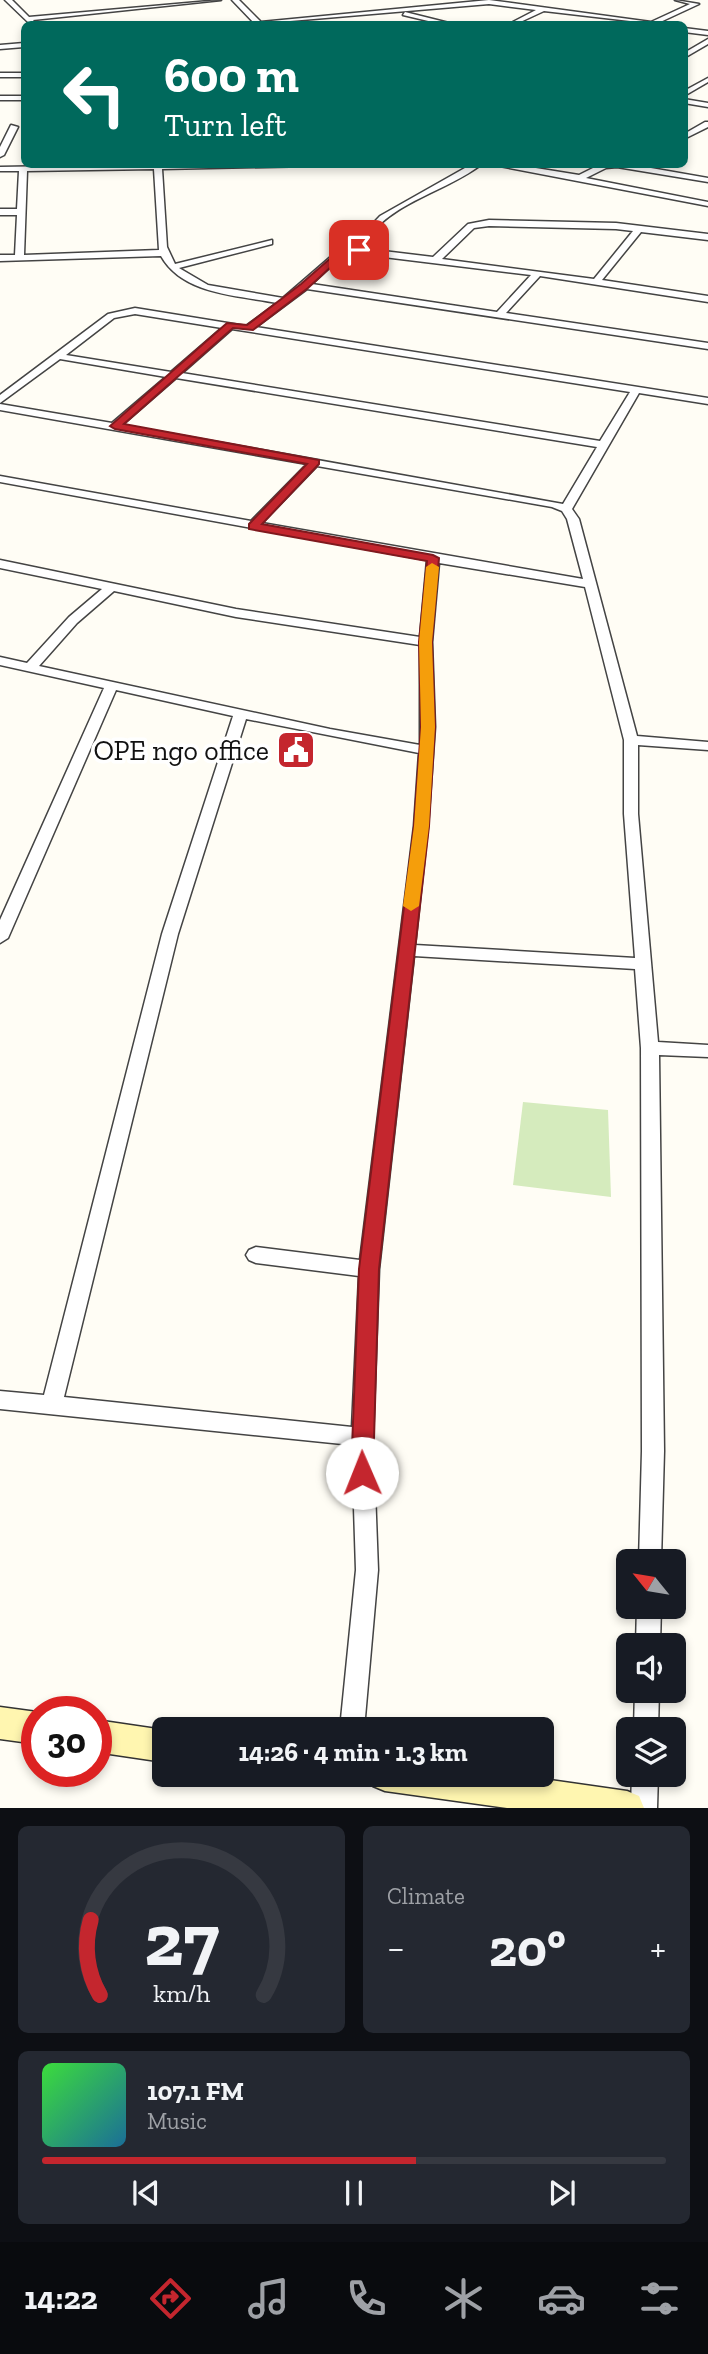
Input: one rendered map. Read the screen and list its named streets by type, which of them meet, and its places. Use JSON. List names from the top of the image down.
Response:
{
  "places": {
    "public building": ["OPE ngo office"]
  },
  "north": "top left",
  "page": {
    "turn": ["600 m", "Turn left"],
    "limit": "30",
    "trip": "14:26 · 4 min · 1.3 km",
    "tile": "Climate",
    "heat": ["−", "20°", "+"],
    "song": ["107.1 FM", "Music"],
    "tabs": "14:22",
    "gauge": ["27", "km/h"]
  }
}
